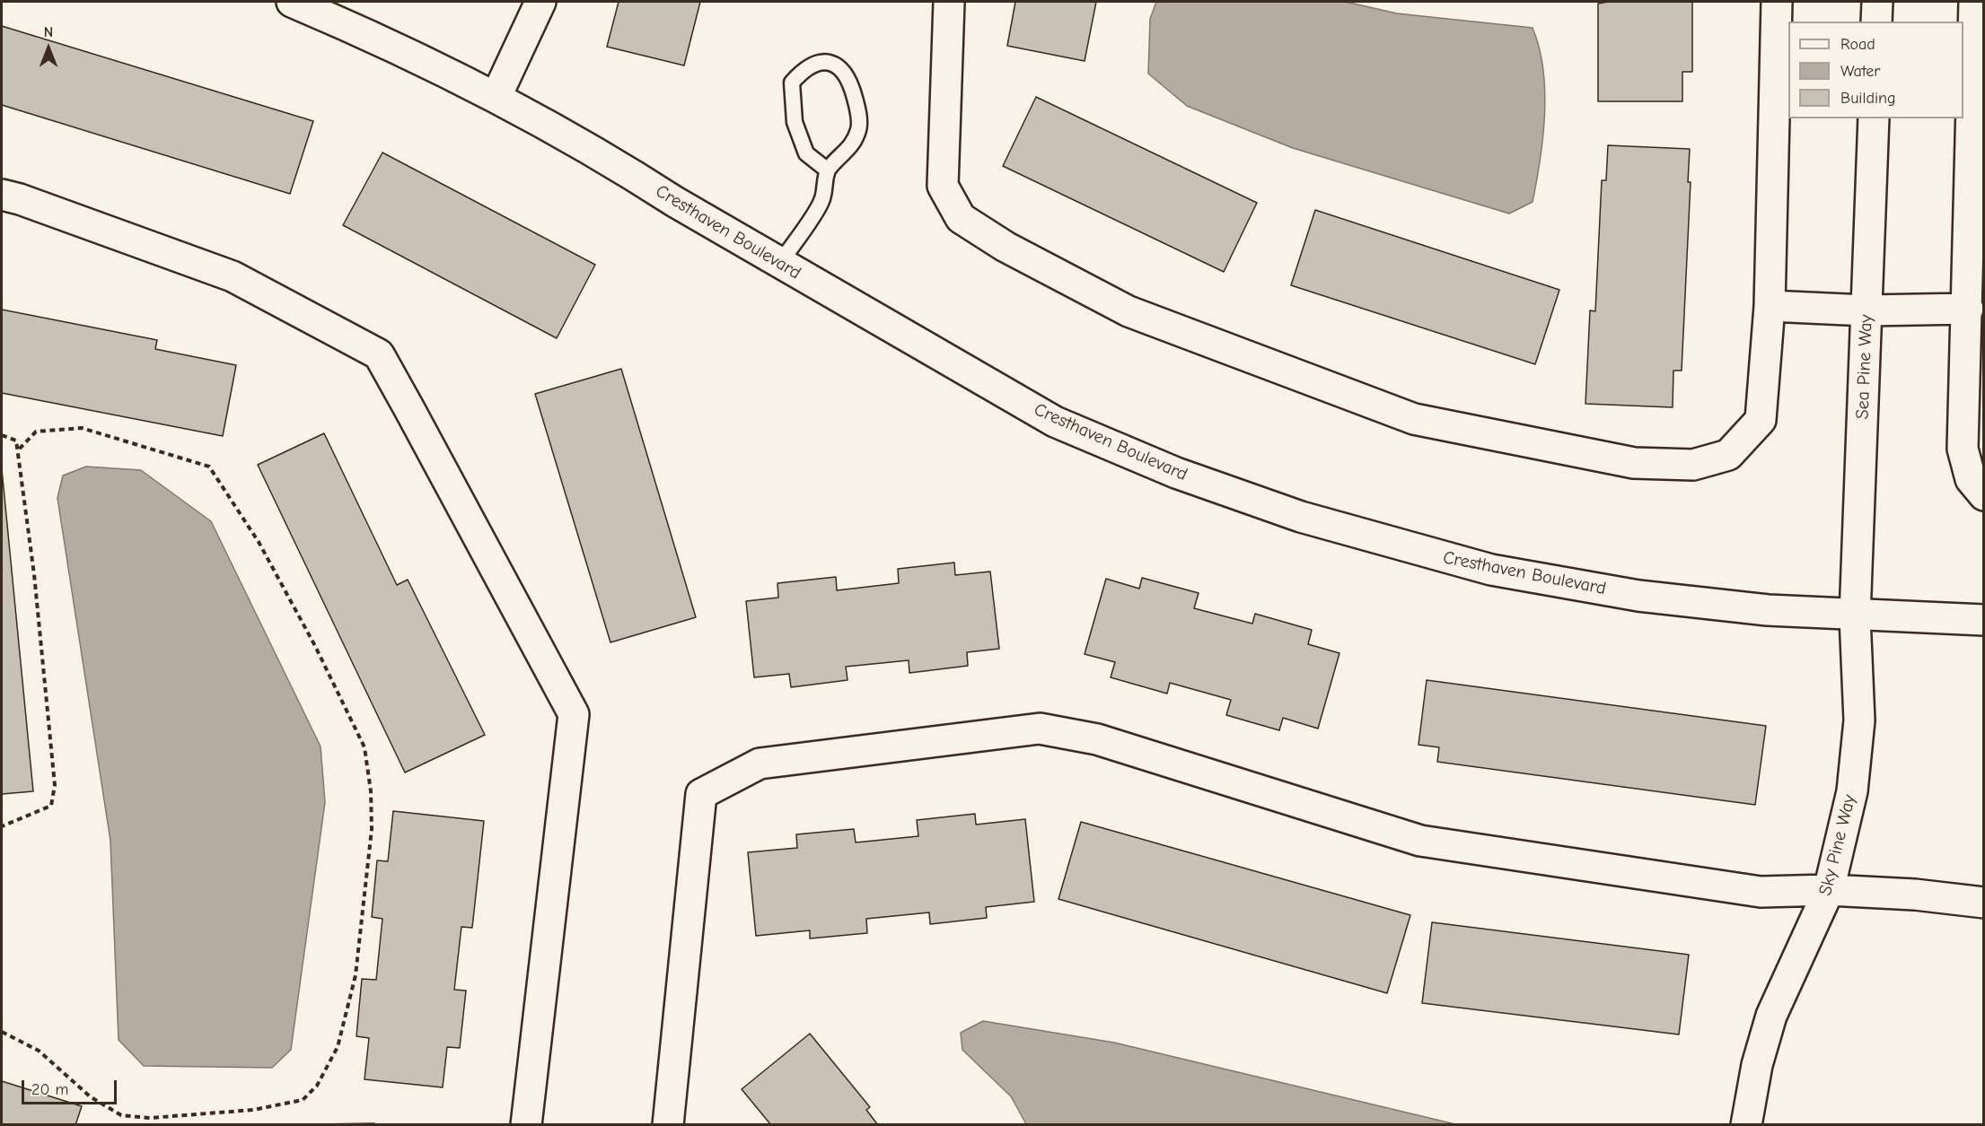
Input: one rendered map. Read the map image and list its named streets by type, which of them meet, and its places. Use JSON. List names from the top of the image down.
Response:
{
  "streets": {
    "street": ["Cresthaven Boulevard", "Sea Pine Way", "Sky Pine Way"]
  },
  "crossings": [
    ["Cresthaven Boulevard", "Sea Pine Way"],
    ["Cresthaven Boulevard", "Sky Pine Way"],
    ["Sea Pine Way", "Sky Pine Way"]
  ],
  "legend": ["Road", "Water", "Building"],
  "scale_bar": "20 m",
  "north": "top"
}
